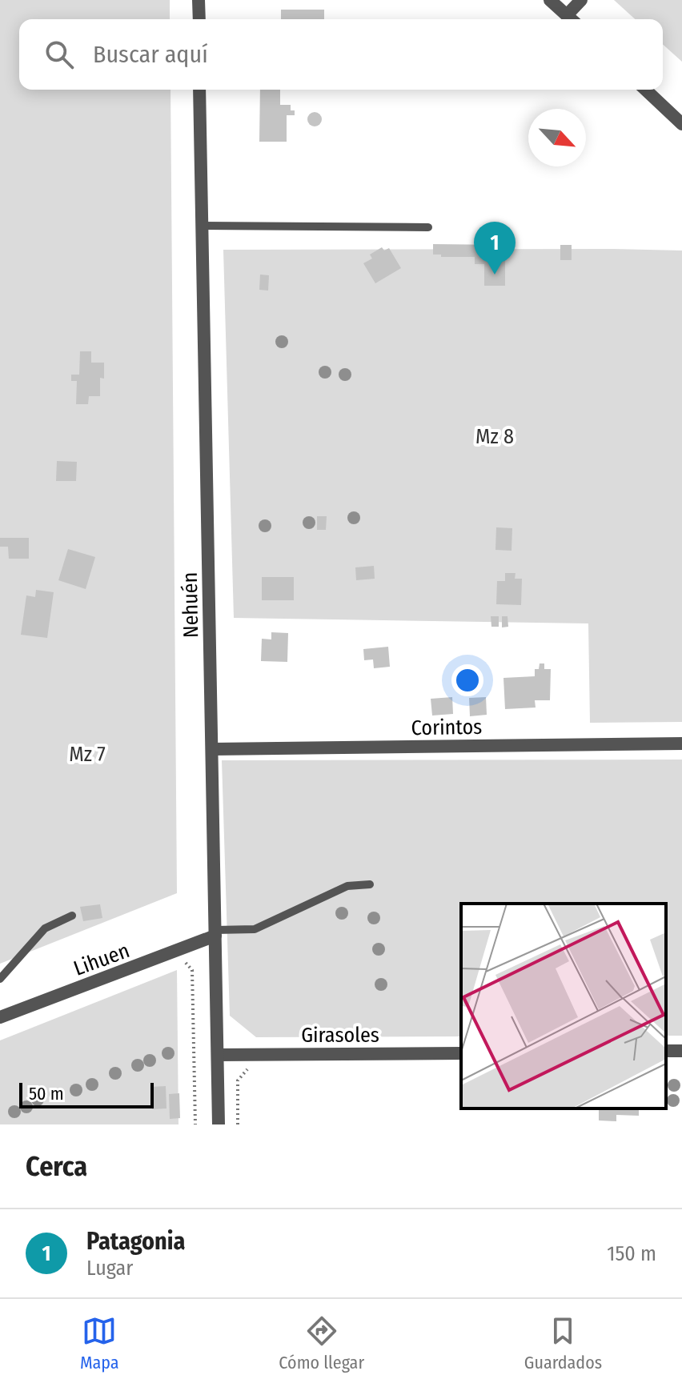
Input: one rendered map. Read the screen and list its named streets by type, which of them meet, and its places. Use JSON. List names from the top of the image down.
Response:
{
  "streets": {
    "street": [
      "Nehuén",
      "Corintos",
      "Lihuen",
      "Girasoles"
    ]
  },
  "crossings": [
    ["Nehuén", "Corintos"],
    ["Nehuén", "Lihuen"],
    ["Nehuén", "Girasoles"]
  ],
  "parks": ["Mz 8", "Mz 7"],
  "scale_bar": "50 m",
  "north": "bottom right",
  "page": {
    "search": "Buscar aquí",
    "pins": "1",
    "scale": "50 m",
    "heading": "Cerca",
    "list": [
      {
        "mark": "1",
        "name": "Patagonia",
        "note": "Lugar",
        "value": "150 m"
      }
    ],
    "nav": ["Mapa", "Cómo llegar", "Guardados"]
  }
}
